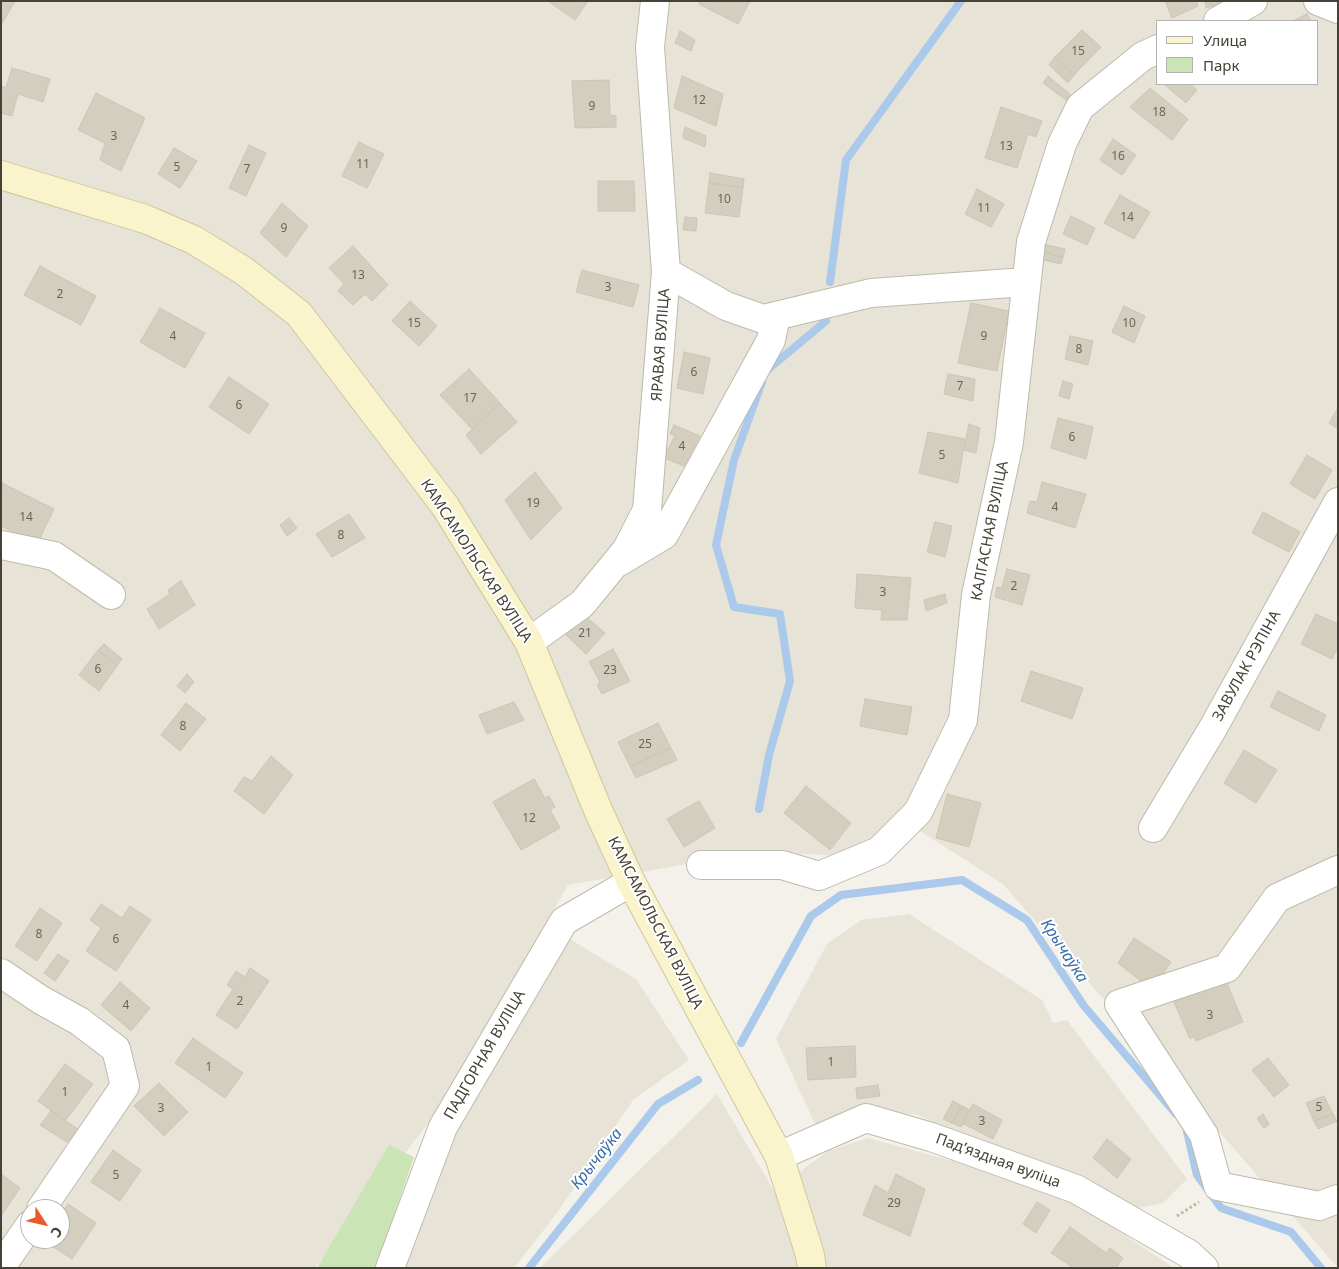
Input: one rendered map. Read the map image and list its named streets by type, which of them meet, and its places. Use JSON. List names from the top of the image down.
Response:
{
  "streets": {
    "main road": ["КАМСАМОЛЬСКАЯ ВУЛІЦА"],
    "street": [
      "ЯРАВАЯ ВУЛІЦА",
      "КАЛГАСНАЯ ВУЛІЦА",
      "ЗАВУЛАК РЭПІНА",
      "ПАДГОРНАЯ ВУЛІЦА",
      "Падʼяздная вуліца"
    ]
  },
  "crossings": [
    ["ЯРАВАЯ ВУЛІЦА", "КАМСАМОЛЬСКАЯ ВУЛІЦА"],
    ["КАМСАМОЛЬСКАЯ ВУЛІЦА", "ПАДГОРНАЯ ВУЛІЦА"],
    ["КАМСАМОЛЬСКАЯ ВУЛІЦА", "Падʼяздная вуліца"]
  ],
  "water": ["Крычаўка"],
  "house_numbers": [
    "15",
    "12",
    "9",
    "18",
    "3",
    "13",
    "16",
    "11",
    "5",
    "7",
    "10",
    "11",
    "14",
    "9",
    "13",
    "3",
    "2",
    "15",
    "10",
    "4",
    "9",
    "8",
    "6",
    "7",
    "17",
    "6",
    "6",
    "4",
    "5",
    "19",
    "4",
    "14",
    "8",
    "2",
    "3",
    "21",
    "6",
    "23",
    "8",
    "25",
    "12",
    "8",
    "6",
    "2",
    "4",
    "3",
    "1",
    "1",
    "1",
    "5",
    "3",
    "3",
    "5",
    "29"
  ],
  "legend": ["Улица", "Парк"],
  "north": "bottom right"
}
